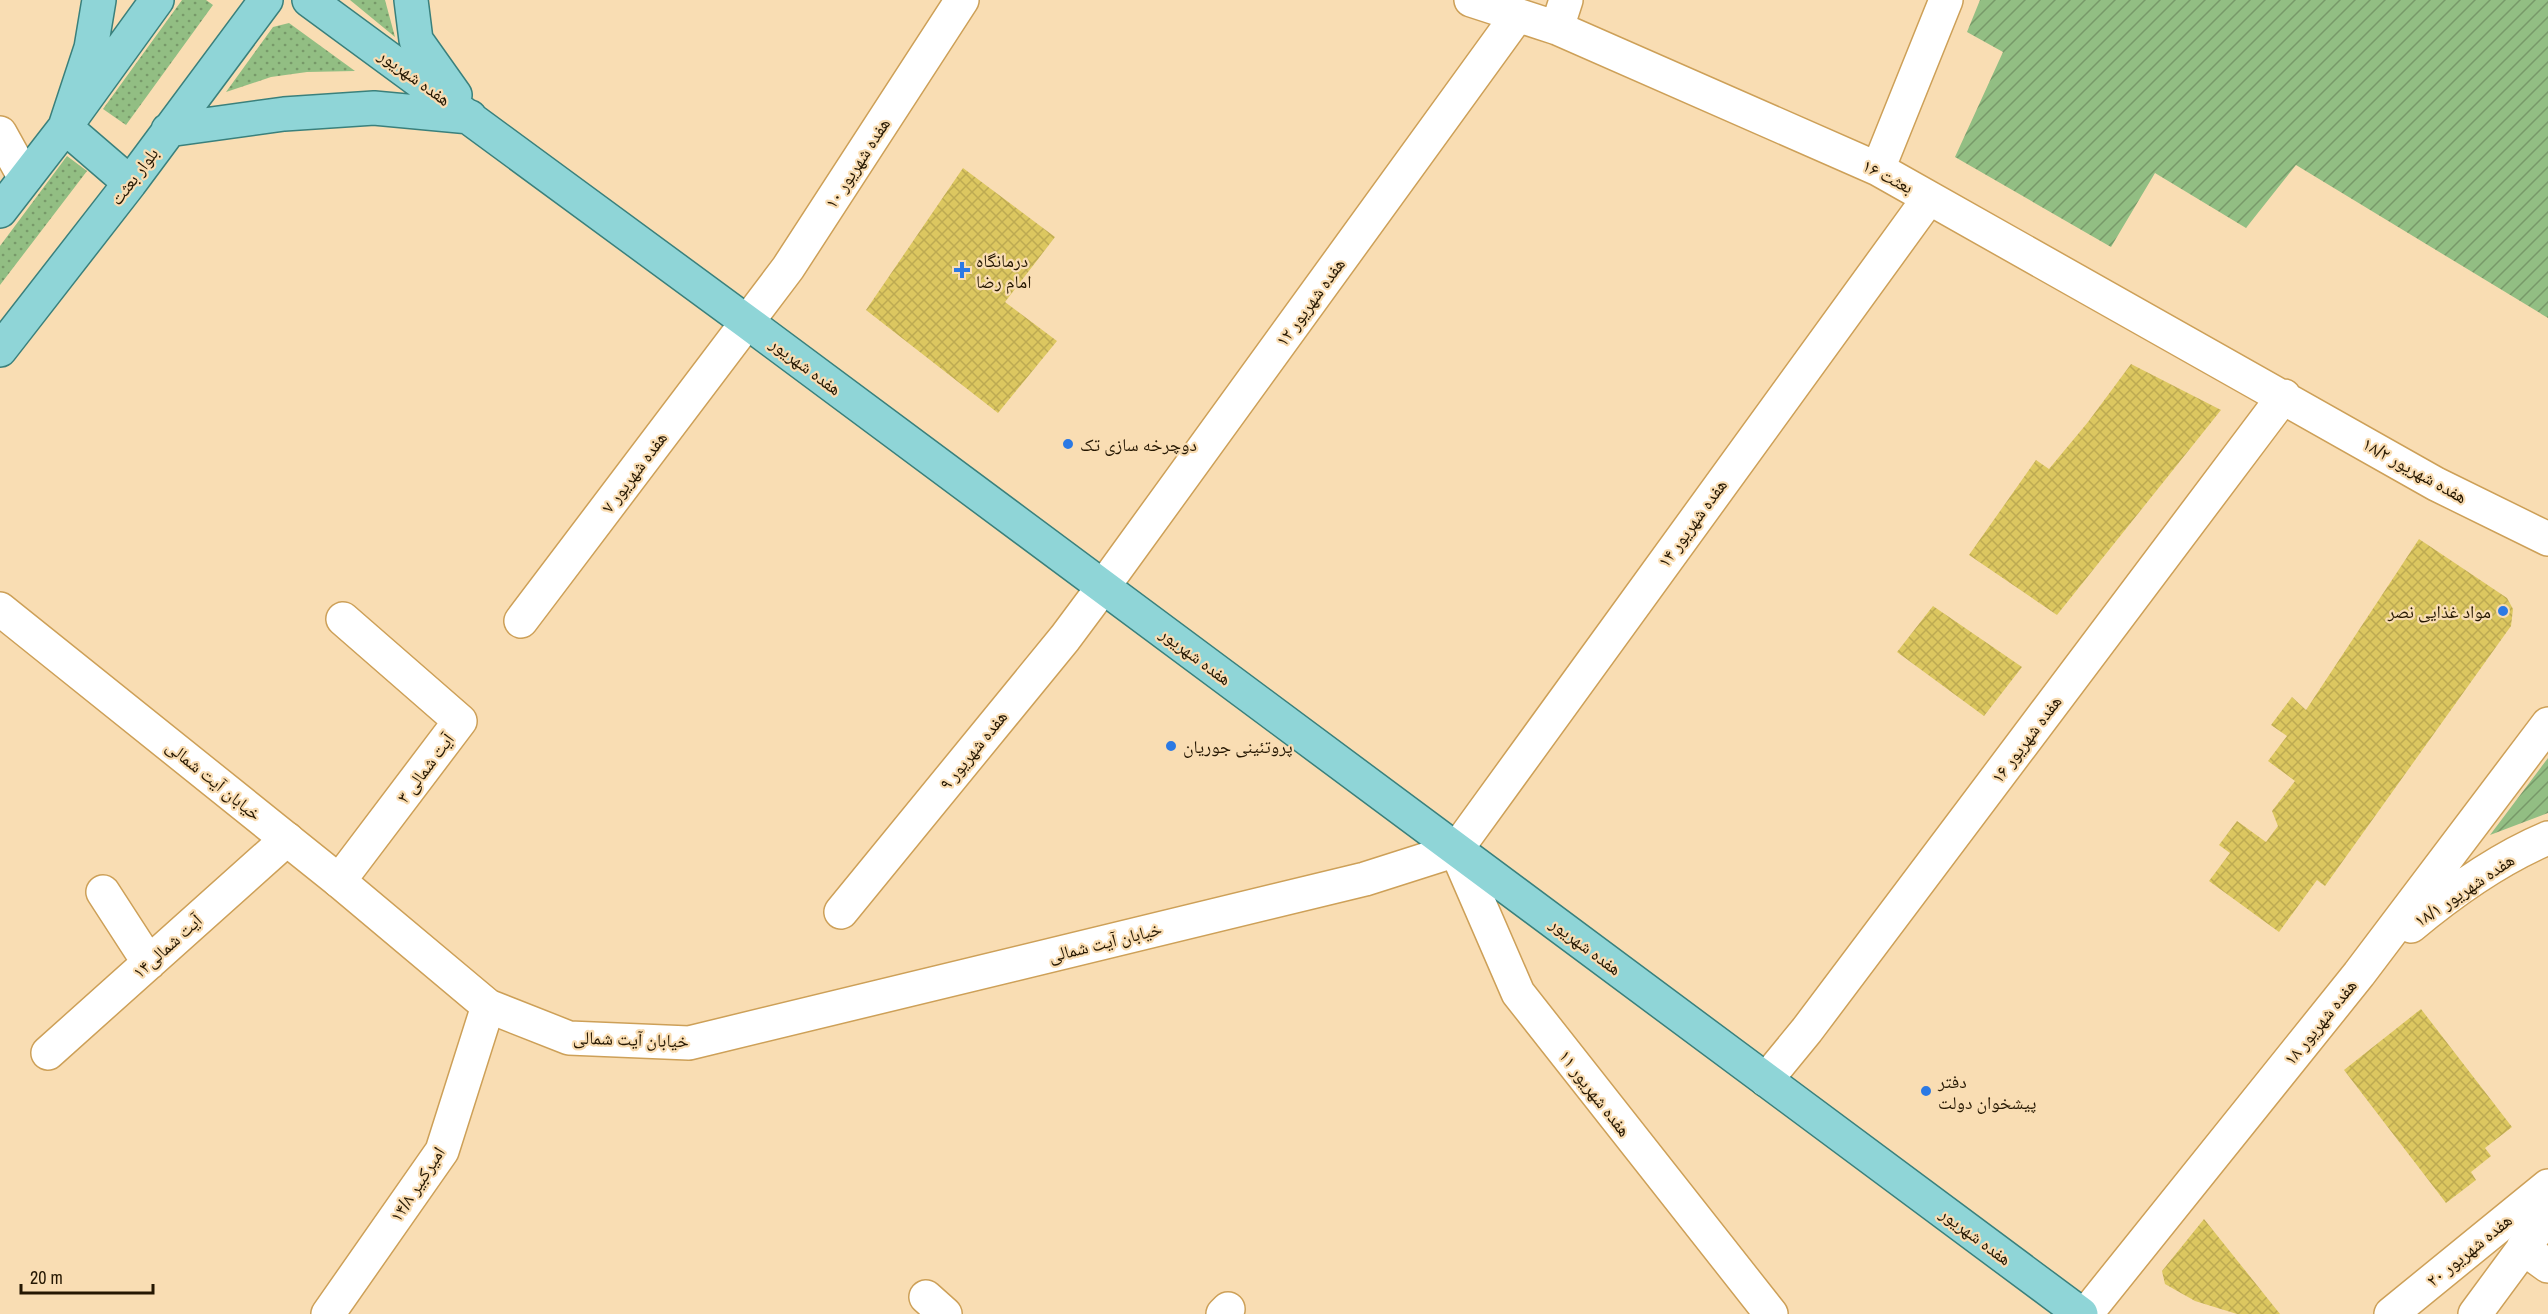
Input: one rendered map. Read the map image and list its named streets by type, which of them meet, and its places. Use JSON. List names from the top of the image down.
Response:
{
  "streets": {
    "main road": ["هفده شهریور", "بلوار بعثت"],
    "street": [
      "هفده شهریور ۱۰",
      "بعثت ۱۶",
      "هفده شهریور ۱۲",
      "هفده شهریور ۱۸/۲",
      "هفده شهریور ۷",
      "هفده شهریور ۱۴",
      "هفده شهریور ۱۶",
      "هفده شهریور ۹",
      "آیت شمالی ۳",
      "خیابان آیت شمالی",
      "هفده شهریور ۱۸/۱",
      "آیت شمالی۱۴",
      "هفده شهریور ۱۸",
      "هفده شهریور ۱۱",
      "امیرکبیر ۱۴/۸",
      "هفده شهریور ۲۰"
    ]
  },
  "crossings": [
    ["هفده شهریور", "هفده شهریور ۱۰"],
    ["هفده شهریور", "هفده شهریور ۱۲"],
    ["هفده شهریور", "هفده شهریور ۷"],
    ["هفده شهریور", "هفده شهریور ۱۴"],
    ["هفده شهریور", "هفده شهریور ۱۶"],
    ["هفده شهریور", "هفده شهریور ۹"],
    ["هفده شهریور", "خیابان آیت شمالی"],
    ["هفده شهریور", "هفده شهریور ۱۱"],
    ["هفده شهریور ۱۰", "هفده شهریور ۷"],
    ["بعثت ۱۶", "هفده شهریور ۱۲"],
    ["بعثت ۱۶", "هفده شهریور ۱۸/۲"],
    ["بعثت ۱۶", "هفده شهریور ۱۴"],
    ["بعثت ۱۶", "هفده شهریور ۱۶"],
    ["هفده شهریور ۱۲", "هفده شهریور ۹"],
    ["هفده شهریور ۱۸/۲", "هفده شهریور ۱۶"],
    ["هفده شهریور ۱۴", "خیابان آیت شمالی"],
    ["هفده شهریور ۱۴", "هفده شهریور ۱۱"],
    ["آیت شمالی ۳", "خیابان آیت شمالی"],
    ["خیابان آیت شمالی", "آیت شمالی۱۴"],
    ["خیابان آیت شمالی", "هفده شهریور ۱۱"],
    ["خیابان آیت شمالی", "امیرکبیر ۱۴/۸"],
    ["هفده شهریور ۱۸/۱", "هفده شهریور ۱۸"]
  ],
  "places": {
    "health": ["درمانگاه امام رضا"],
    "other": [
      "دوچرخه سازی تک",
      "مواد غذایی نصر",
      "پروتئینی جوریان",
      "دفتر پیشخوان دولت"
    ]
  },
  "scale_bar": "20 m"
}
